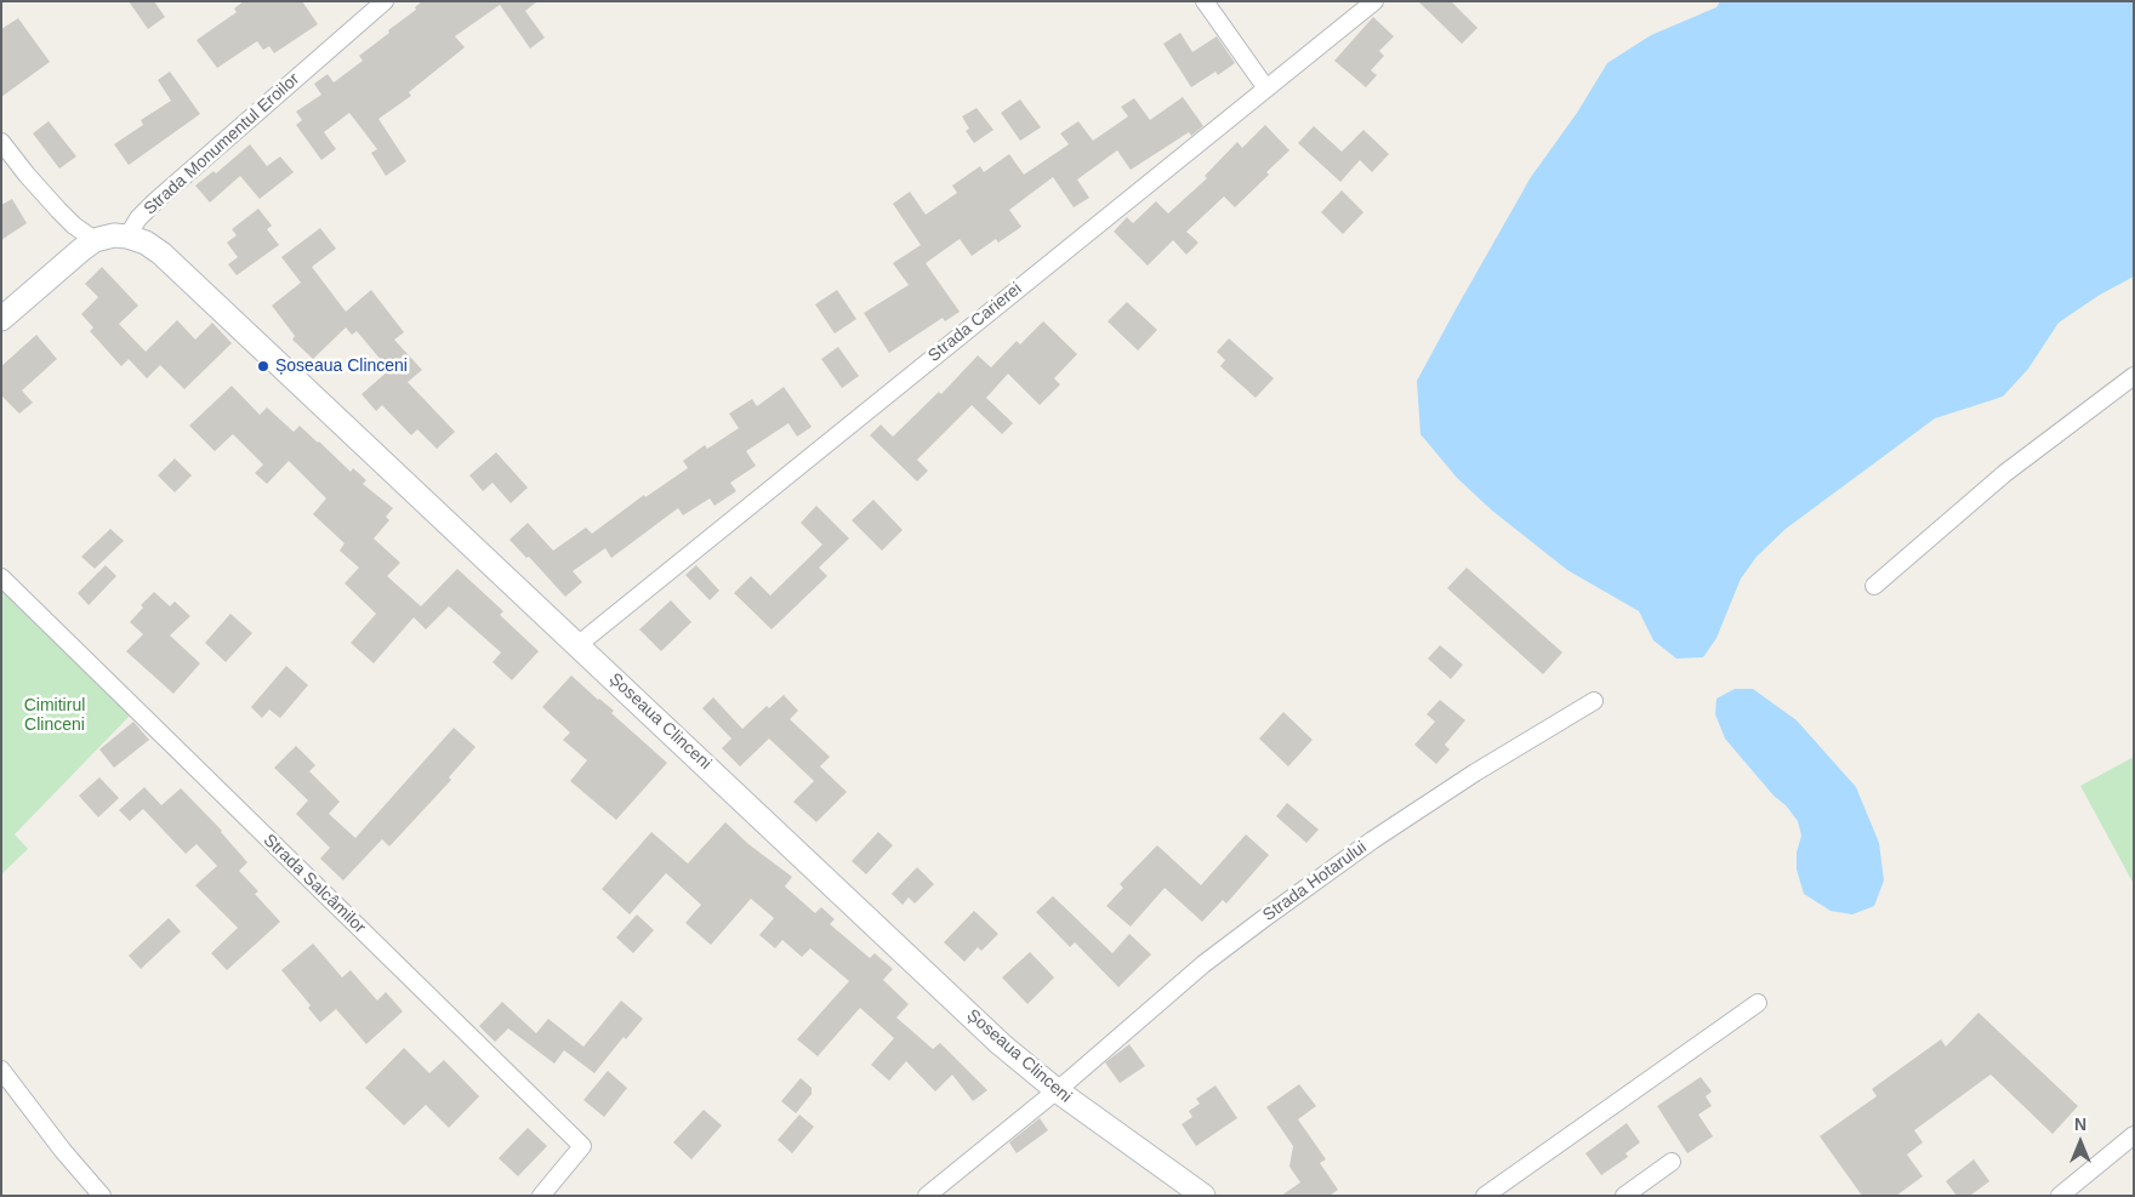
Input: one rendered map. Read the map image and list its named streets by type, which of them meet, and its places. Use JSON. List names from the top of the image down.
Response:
{
  "streets": {
    "main road": ["Șoseaua Clinceni"],
    "street": [
      "Strada Monumentul Eroilor",
      "Strada Carierei",
      "Strada Hotarului",
      "Strada Salcâmilor"
    ]
  },
  "crossings": [
    ["Strada Monumentul Eroilor", "Șoseaua Clinceni"],
    ["Strada Carierei", "Șoseaua Clinceni"],
    ["Șoseaua Clinceni", "Strada Hotarului"]
  ],
  "parks": ["Cimitirul Clinceni"],
  "places": ["Șoseaua Clinceni"],
  "north": "top"
}
